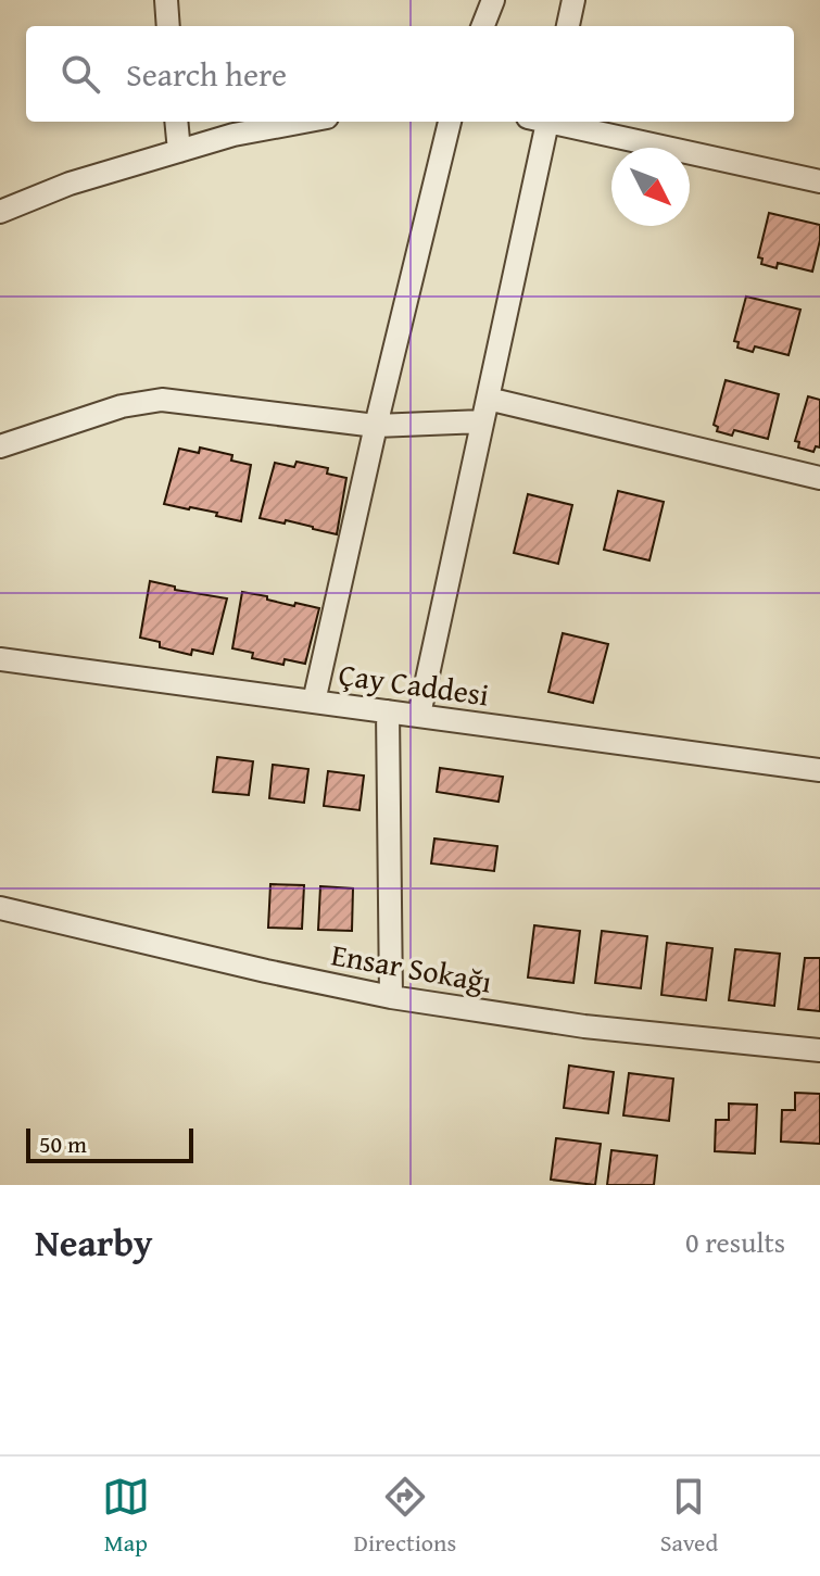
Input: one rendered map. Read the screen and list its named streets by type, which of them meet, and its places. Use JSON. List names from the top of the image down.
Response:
{
  "streets": {
    "street": ["Çay Caddesi", "Ensar Sokağı"]
  },
  "scale_bar": "50 m",
  "north": "bottom right",
  "page": {
    "search": "Search here",
    "scale": "50 m",
    "heading": ["Nearby", "0 results"],
    "nav": ["Map", "Directions", "Saved"]
  }
}
